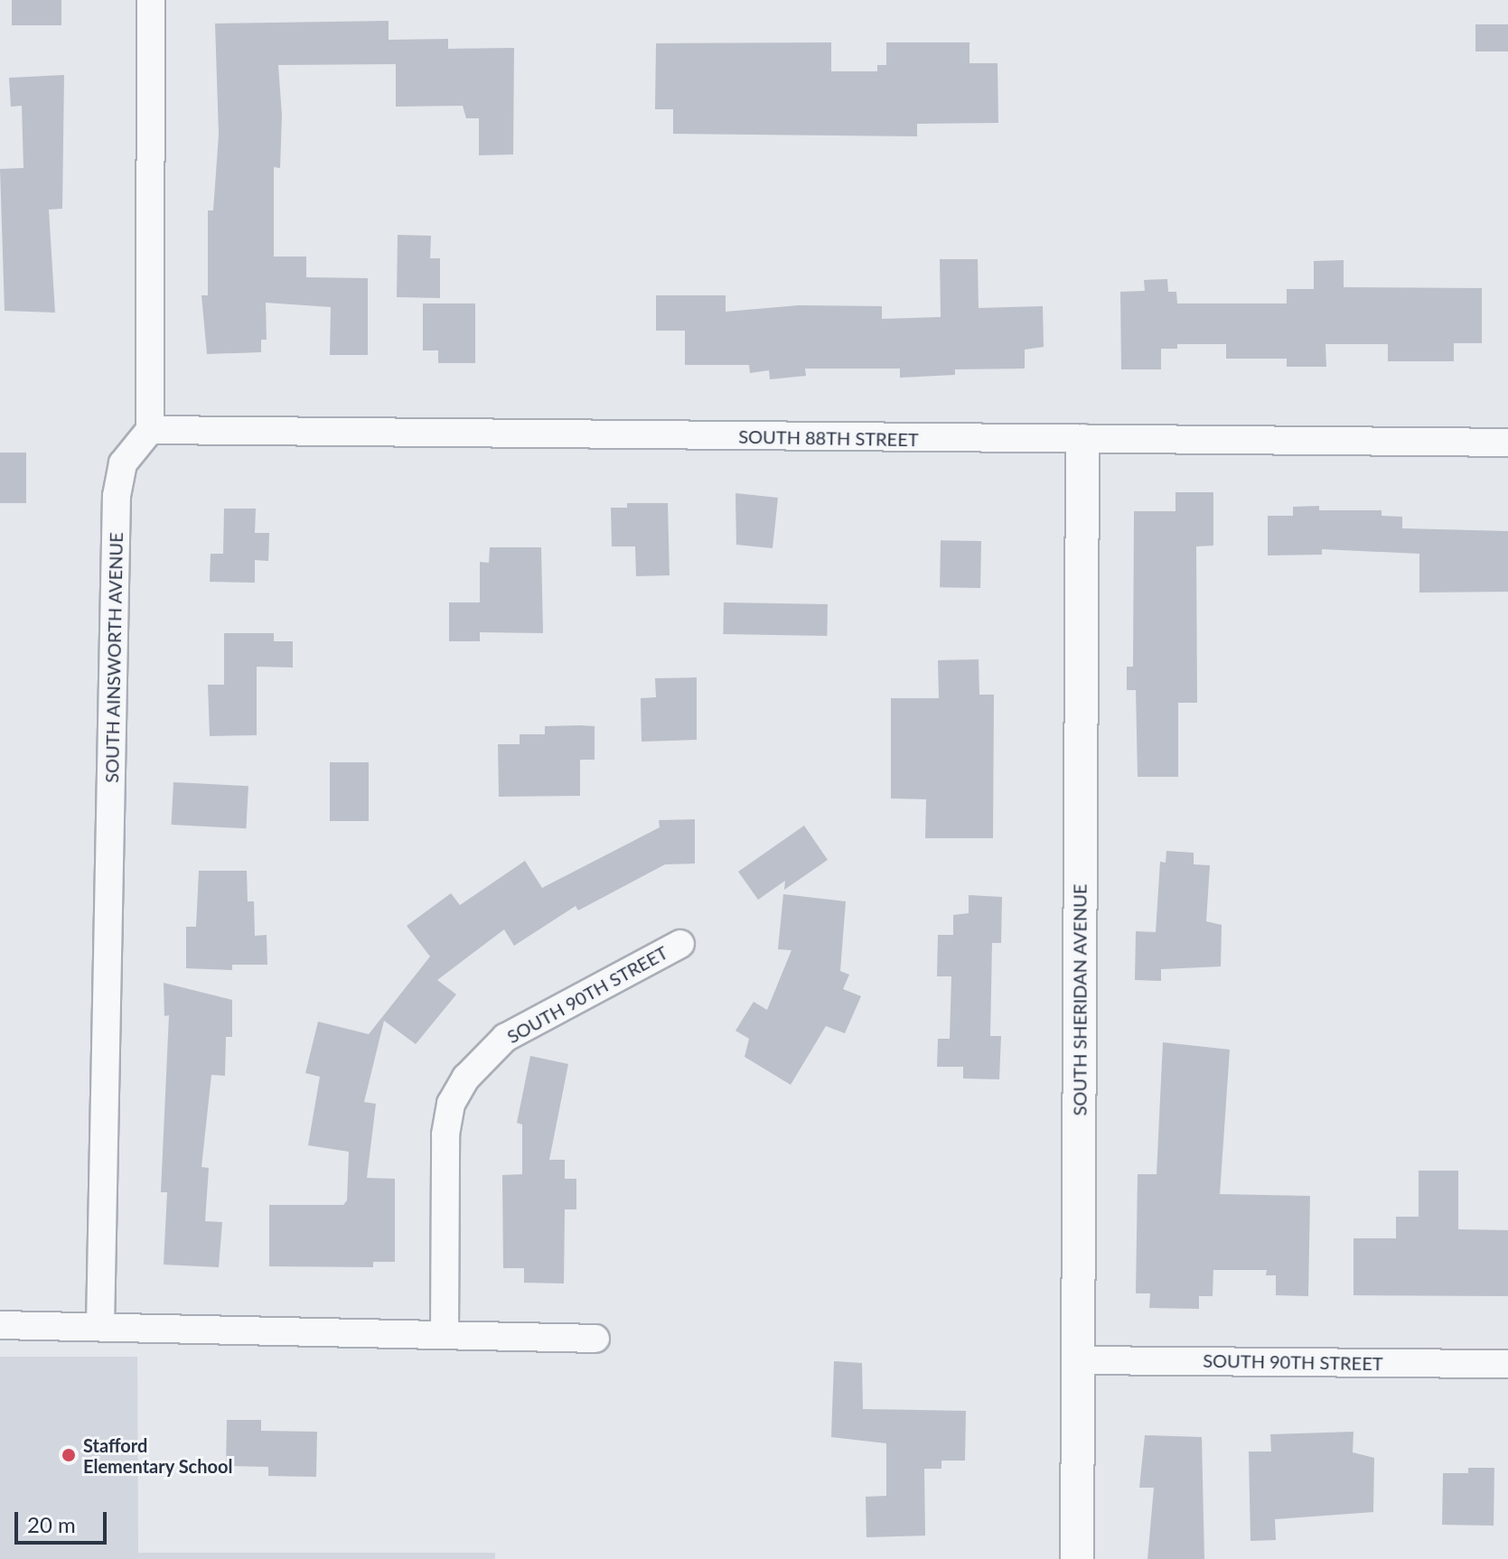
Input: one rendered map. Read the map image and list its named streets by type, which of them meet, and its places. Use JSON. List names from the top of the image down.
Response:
{
  "streets": {
    "street": [
      "SOUTH 88TH STREET",
      "SOUTH AINSWORTH AVENUE",
      "SOUTH 90TH STREET",
      "SOUTH SHERIDAN AVENUE"
    ]
  },
  "crossings": [
    ["SOUTH 88TH STREET", "SOUTH AINSWORTH AVENUE"],
    ["SOUTH 88TH STREET", "SOUTH SHERIDAN AVENUE"],
    ["SOUTH 90TH STREET", "SOUTH SHERIDAN AVENUE"]
  ],
  "places": ["Stafford Elementary School"],
  "scale_bar": "20 m"
}
